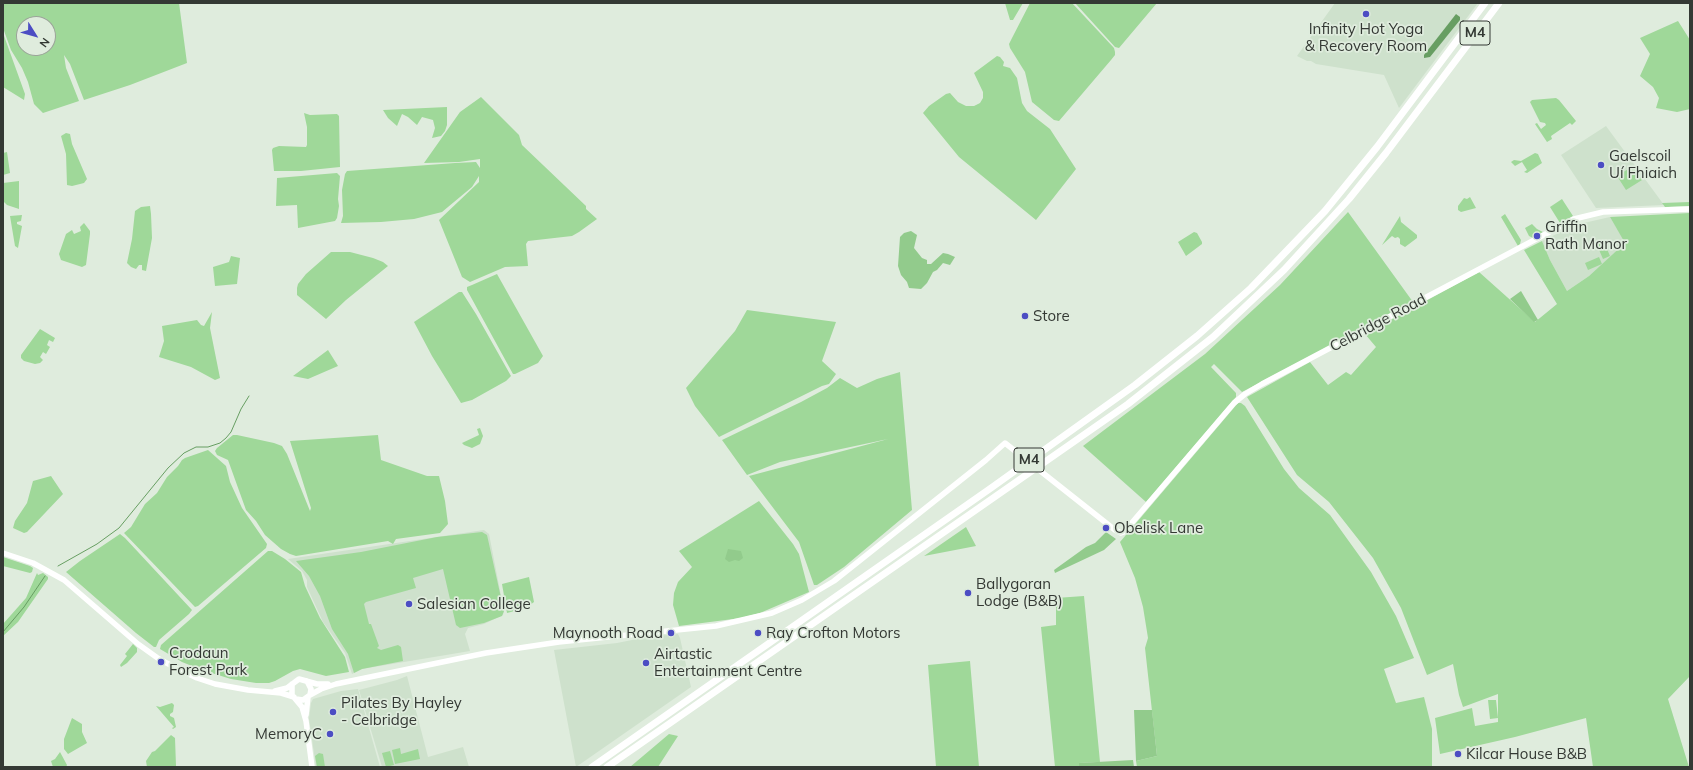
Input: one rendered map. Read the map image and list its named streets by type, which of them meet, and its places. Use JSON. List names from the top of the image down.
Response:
{
  "streets": {
    "highway": ["M4"],
    "main road": ["Celbridge Road"]
  },
  "places": [
    "Infinity Hot Yoga & Recovery Room",
    "Gaelscoil Uí Fhiaich",
    "Griffin Rath Manor",
    "Store",
    "Obelisk Lane",
    "Ballygoran Lodge (B&B)",
    "Salesian College",
    "Maynooth Road",
    "Ray Crofton Motors",
    "Crodaun Forest Park",
    "Airtastic Entertainment Centre",
    "Pilates By Hayley - Celbridge",
    "MemoryC",
    "Kilcar House B&B"
  ],
  "north": "bottom right"
}
